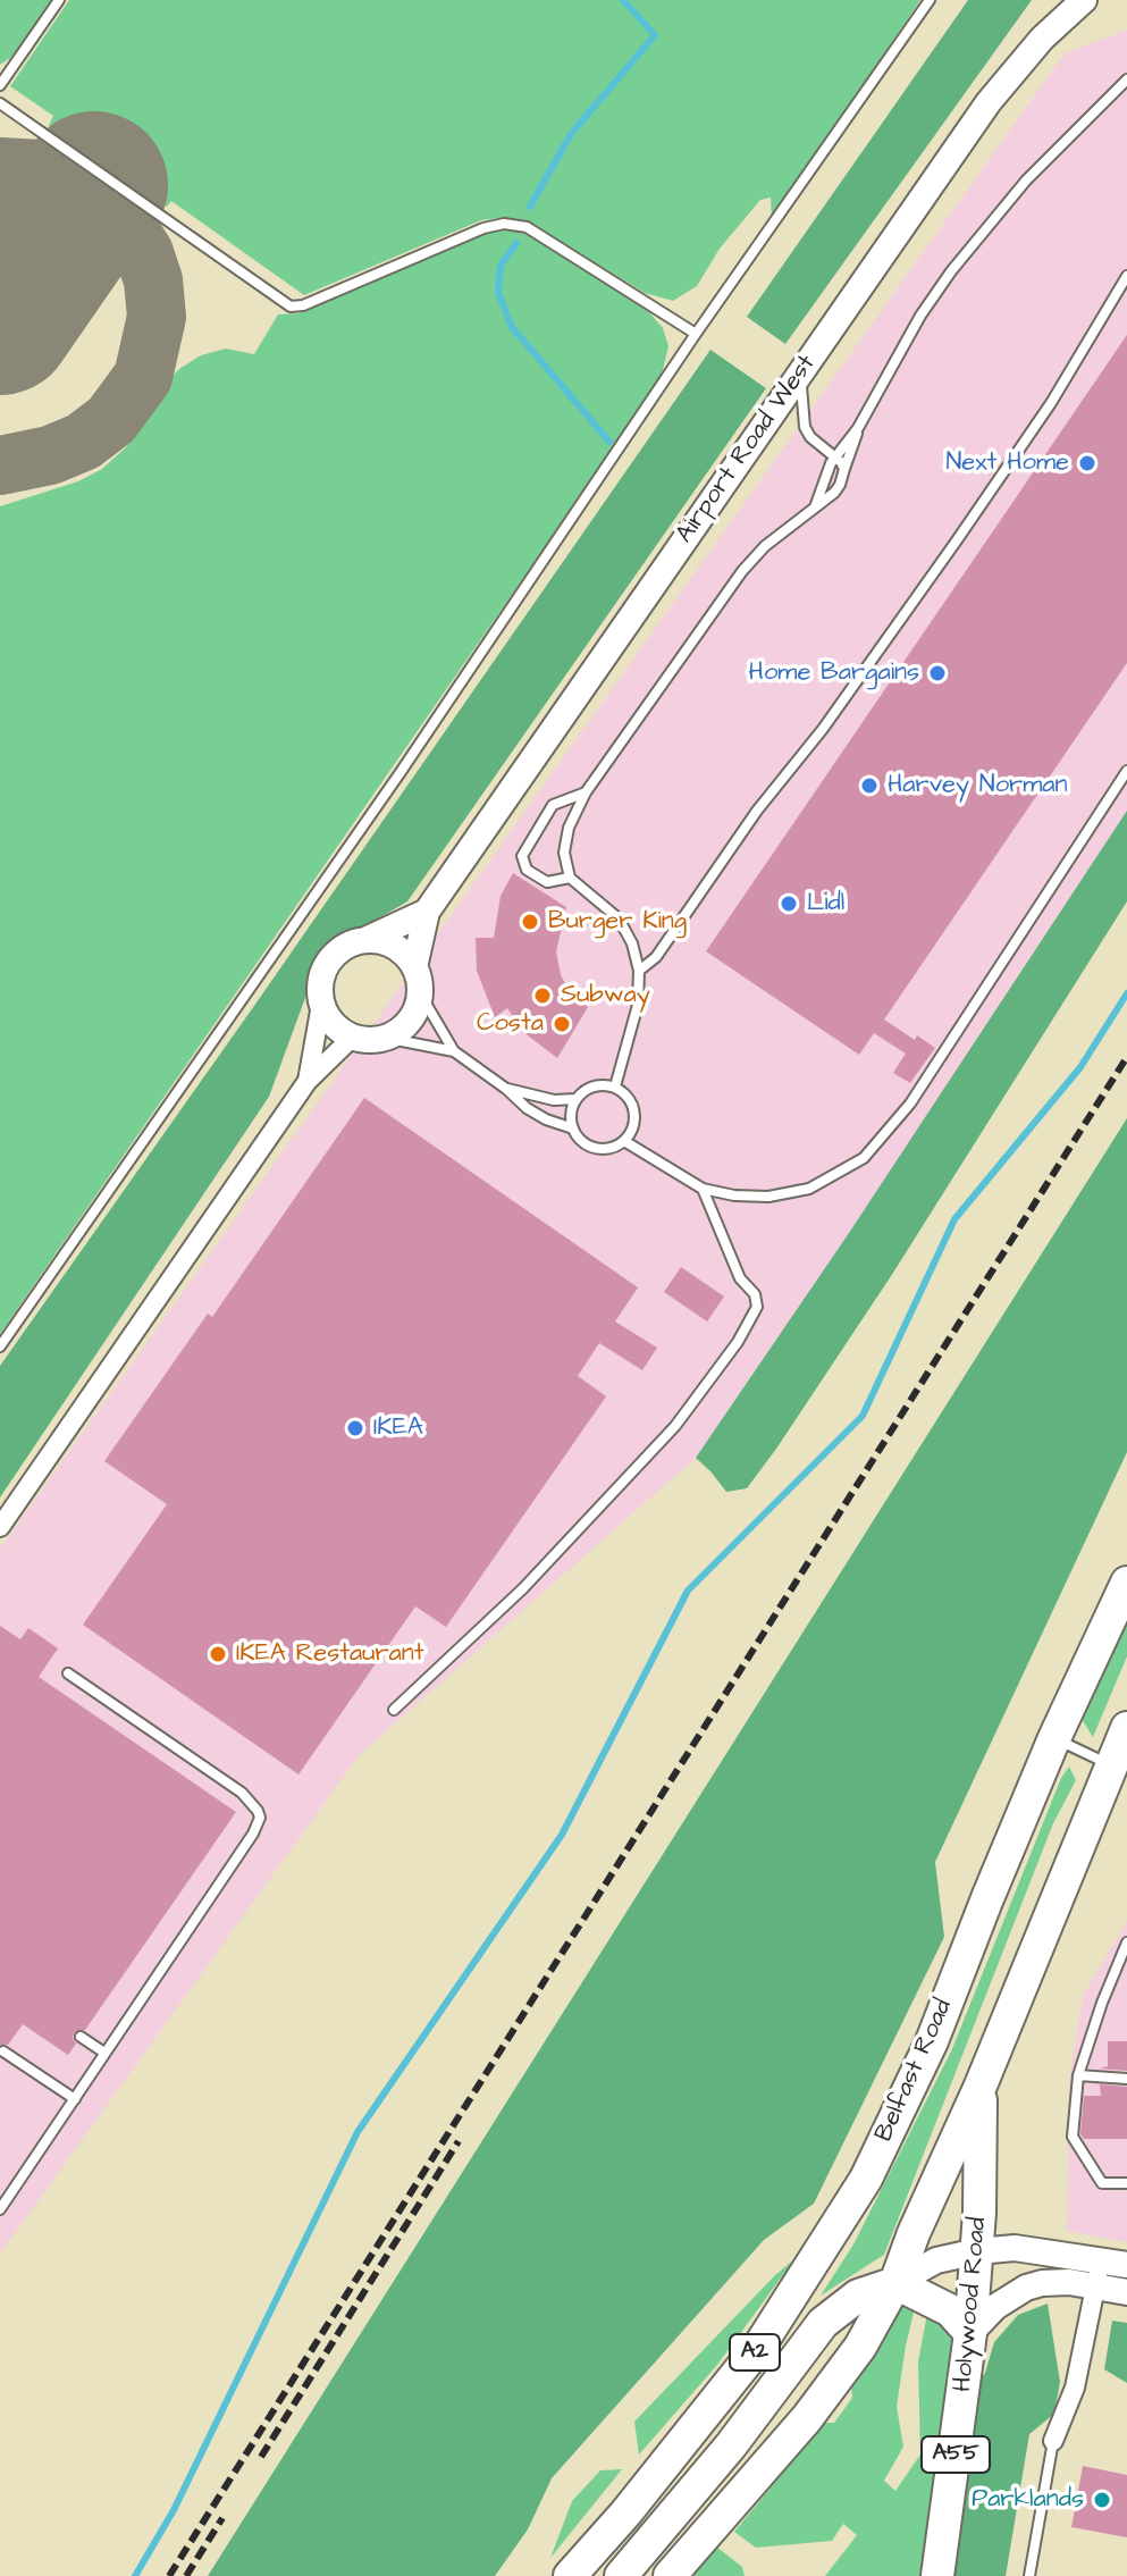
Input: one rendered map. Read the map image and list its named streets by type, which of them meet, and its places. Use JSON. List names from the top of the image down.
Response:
{
  "streets": {
    "highway": [
      "Belfast Road",
      "Holywood Road",
      "A2",
      "A55"
    ],
    "street": ["Airport Road West"]
  },
  "crossings": [
    ["Belfast Road", "A2"]
  ],
  "places": [
    "Next Home",
    "Home Bargains",
    "Harvey Norman",
    "Lidl",
    "Burger King",
    "Subway",
    "Costa",
    "IKEA",
    "IKEA Restaurant",
    "Parklands"
  ]
}
